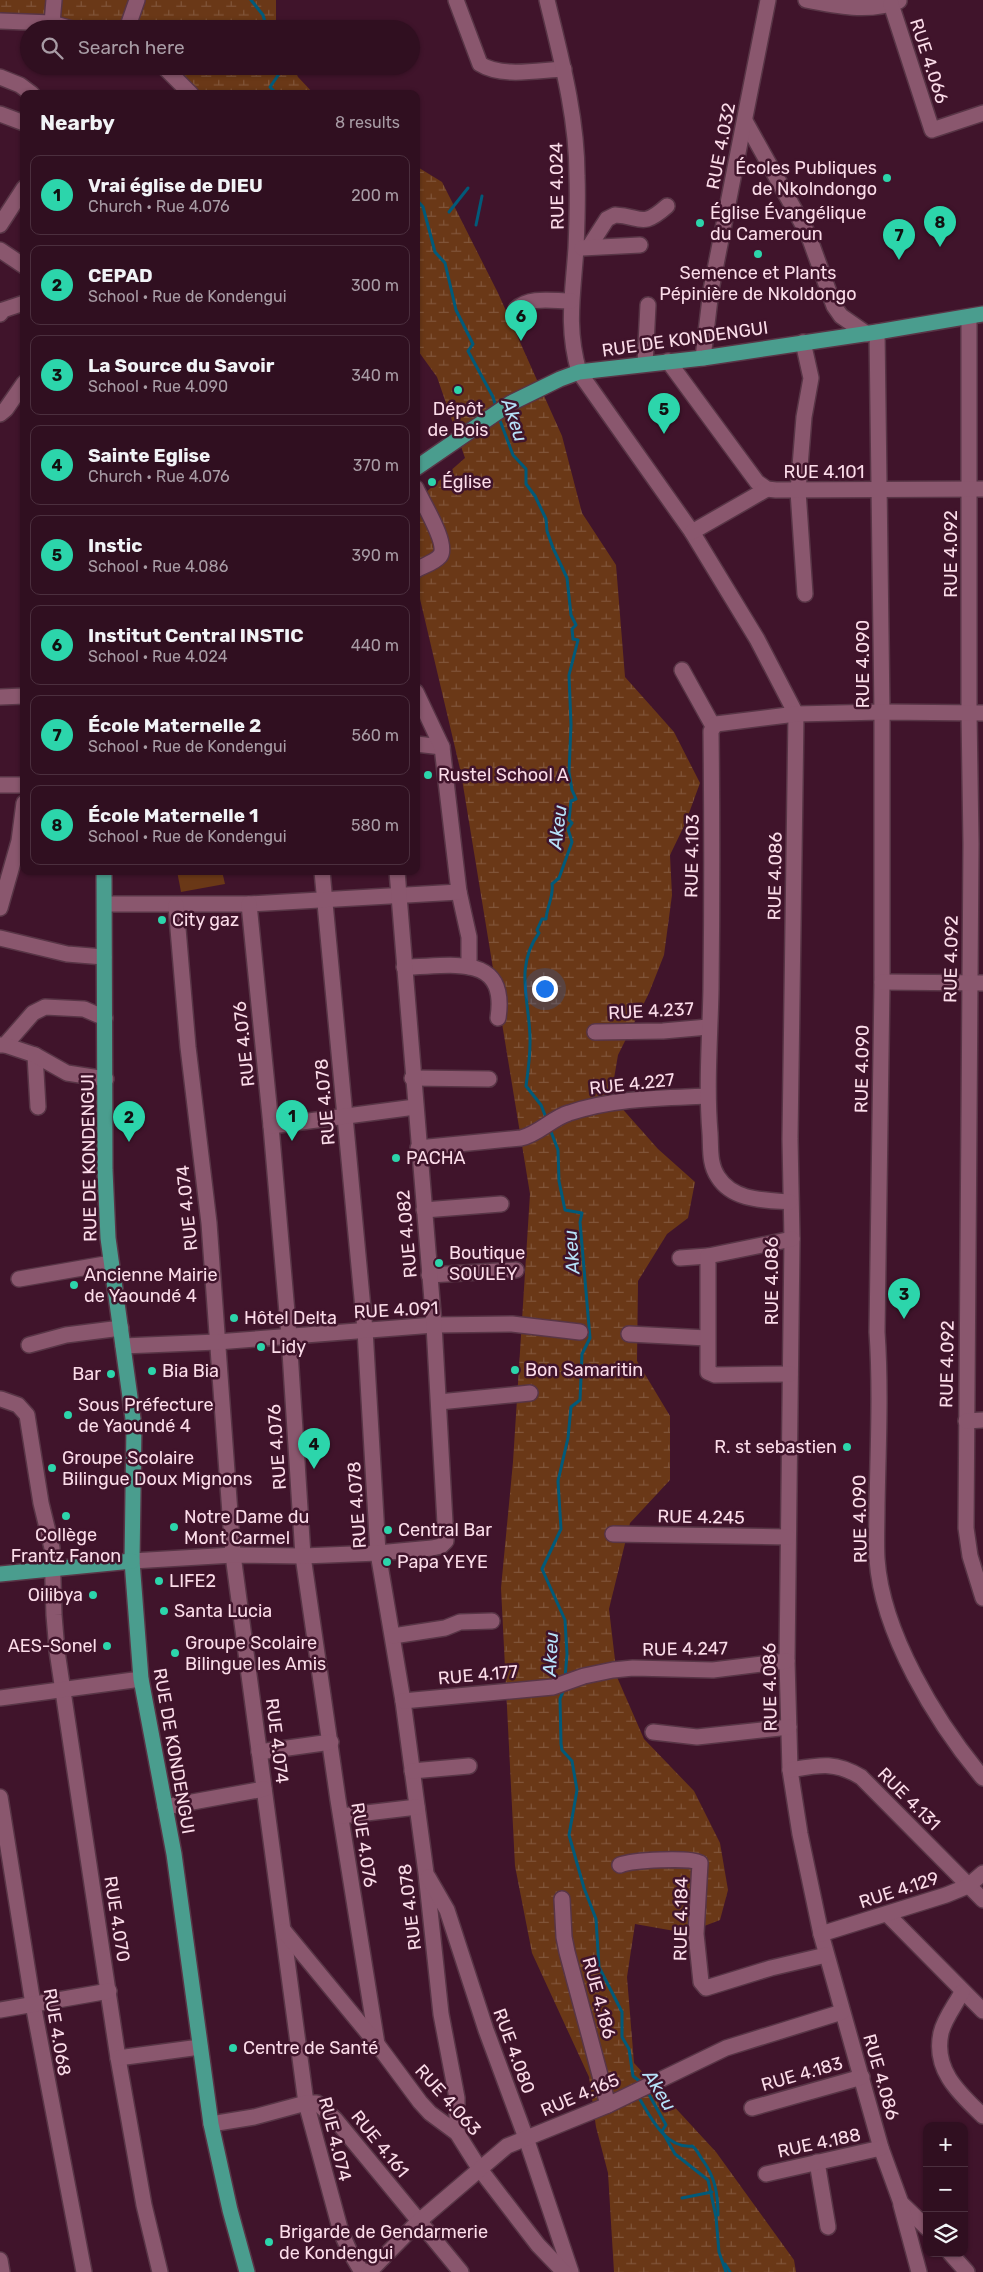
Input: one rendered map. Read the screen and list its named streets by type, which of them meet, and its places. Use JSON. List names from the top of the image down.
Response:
{
  "streets": {
    "main road": ["RUE DE KONDENGUI"],
    "street": [
      "RUE 4.066",
      "RUE 4.032",
      "RUE 4.024",
      "RUE 4.101",
      "RUE 4.092",
      "RUE 4.090",
      "RUE 4.103",
      "RUE 4.086",
      "RUE 4.237",
      "RUE 4.076",
      "RUE 4.227",
      "RUE 4.078",
      "RUE 4.074",
      "RUE 4.082",
      "RUE 4.091",
      "RUE 4.245",
      "RUE 4.247",
      "RUE 4.177",
      "RUE 4.131",
      "RUE 4.129",
      "RUE 4.070",
      "RUE 4.184",
      "RUE 4.186",
      "RUE 4.068",
      "RUE 4.080",
      "RUE 4.183",
      "RUE 4.165",
      "RUE 4.063",
      "RUE 4.188",
      "RUE 4.161"
    ]
  },
  "crossings": [
    ["RUE 4.032", "RUE DE KONDENGUI"],
    ["RUE 4.024", "RUE DE KONDENGUI"],
    ["RUE 4.024", "RUE 4.086"],
    ["RUE DE KONDENGUI", "RUE 4.101"],
    ["RUE DE KONDENGUI", "RUE 4.092"],
    ["RUE DE KONDENGUI", "RUE 4.090"],
    ["RUE DE KONDENGUI", "RUE 4.086"],
    ["RUE DE KONDENGUI", "RUE 4.091"],
    ["RUE 4.101", "RUE 4.092"],
    ["RUE 4.101", "RUE 4.090"],
    ["RUE 4.103", "RUE 4.086"],
    ["RUE 4.103", "RUE 4.237"],
    ["RUE 4.103", "RUE 4.227"],
    ["RUE 4.086", "RUE 4.245"],
    ["RUE 4.086", "RUE 4.247"],
    ["RUE 4.086", "RUE 4.131"],
    ["RUE 4.086", "RUE 4.129"],
    ["RUE 4.086", "RUE 4.184"],
    ["RUE 4.086", "RUE 4.183"],
    ["RUE 4.086", "RUE 4.165"],
    ["RUE 4.086", "RUE 4.188"],
    ["RUE 4.076", "RUE 4.091"],
    ["RUE 4.076", "RUE 4.063"],
    ["RUE 4.227", "RUE 4.082"],
    ["RUE 4.078", "RUE 4.082"],
    ["RUE 4.078", "RUE 4.091"],
    ["RUE 4.078", "RUE 4.177"],
    ["RUE 4.078", "RUE 4.080"],
    ["RUE 4.078", "RUE 4.063"],
    ["RUE 4.074", "RUE 4.091"],
    ["RUE 4.074", "RUE 4.063"],
    ["RUE 4.074", "RUE 4.161"],
    ["RUE 4.082", "RUE 4.091"],
    ["RUE 4.247", "RUE 4.177"],
    ["RUE 4.131", "RUE 4.129"],
    ["RUE 4.186", "RUE 4.165"],
    ["RUE 4.080", "RUE 4.165"],
    ["RUE 4.165", "RUE 4.063"],
    ["RUE 4.165", "RUE 4.161"]
  ],
  "water": ["Akeu"],
  "places": [
    "Écoles Publiques de Nkolndongo",
    "Église Évangélique du Cameroun",
    "Semence et Plants Pépinière de Nkoldongo",
    "Dépôt de Bois",
    "Église",
    "Rustel School A",
    "City gaz",
    "PACHA",
    "Boutique SOULEY",
    "Ancienne Mairie de Yaoundé 4",
    "Hôtel Delta",
    "Lidy",
    "Bon Samaritin",
    "Bia Bia",
    "Bar",
    "Sous Préfecture de Yaoundé 4",
    "R. st sebastien",
    "Groupe Scolaire Bilingue Doux Mignons",
    "Collège Frantz Fanon",
    "Notre Dame du Mont Carmel",
    "Central Bar",
    "Papa YEYE",
    "LIFE2",
    "Oilibya",
    "Santa Lucia",
    "AES-Sonel",
    "Groupe Scolaire Bilingue les Amis",
    "Centre de Santé",
    "Brigarde de Gendarmerie de Kondengui"
  ],
  "page": {
    "search": "Search here",
    "heading": ["Nearby", "8 results"],
    "list": [
      {
        "mark": "1",
        "name": "Vrai église de DIEU",
        "note": "Church · Rue 4.076",
        "value": "200 m"
      },
      {
        "mark": "2",
        "name": "CEPAD",
        "note": "School · Rue de Kondengui",
        "value": "300 m"
      },
      {
        "mark": "3",
        "name": "La Source du Savoir",
        "note": "School · Rue 4.090",
        "value": "340 m"
      },
      {
        "mark": "4",
        "name": "Sainte Eglise",
        "note": "Church · Rue 4.076",
        "value": "370 m"
      },
      {
        "mark": "5",
        "name": "Instic",
        "note": "School · Rue 4.086",
        "value": "390 m"
      },
      {
        "mark": "6",
        "name": "Institut Central INSTIC",
        "note": "School · Rue 4.024",
        "value": "440 m"
      },
      {
        "mark": "7",
        "name": "École Maternelle 2",
        "note": "School · Rue de Kondengui",
        "value": "560 m"
      },
      {
        "mark": "8",
        "name": "École Maternelle 1",
        "note": "School · Rue de Kondengui",
        "value": "580 m"
      }
    ],
    "pins": [
      "8",
      "7",
      "6",
      "5",
      "1",
      "2",
      "3",
      "4"
    ],
    "map_buttons": ["+", "−"]
  }
}
